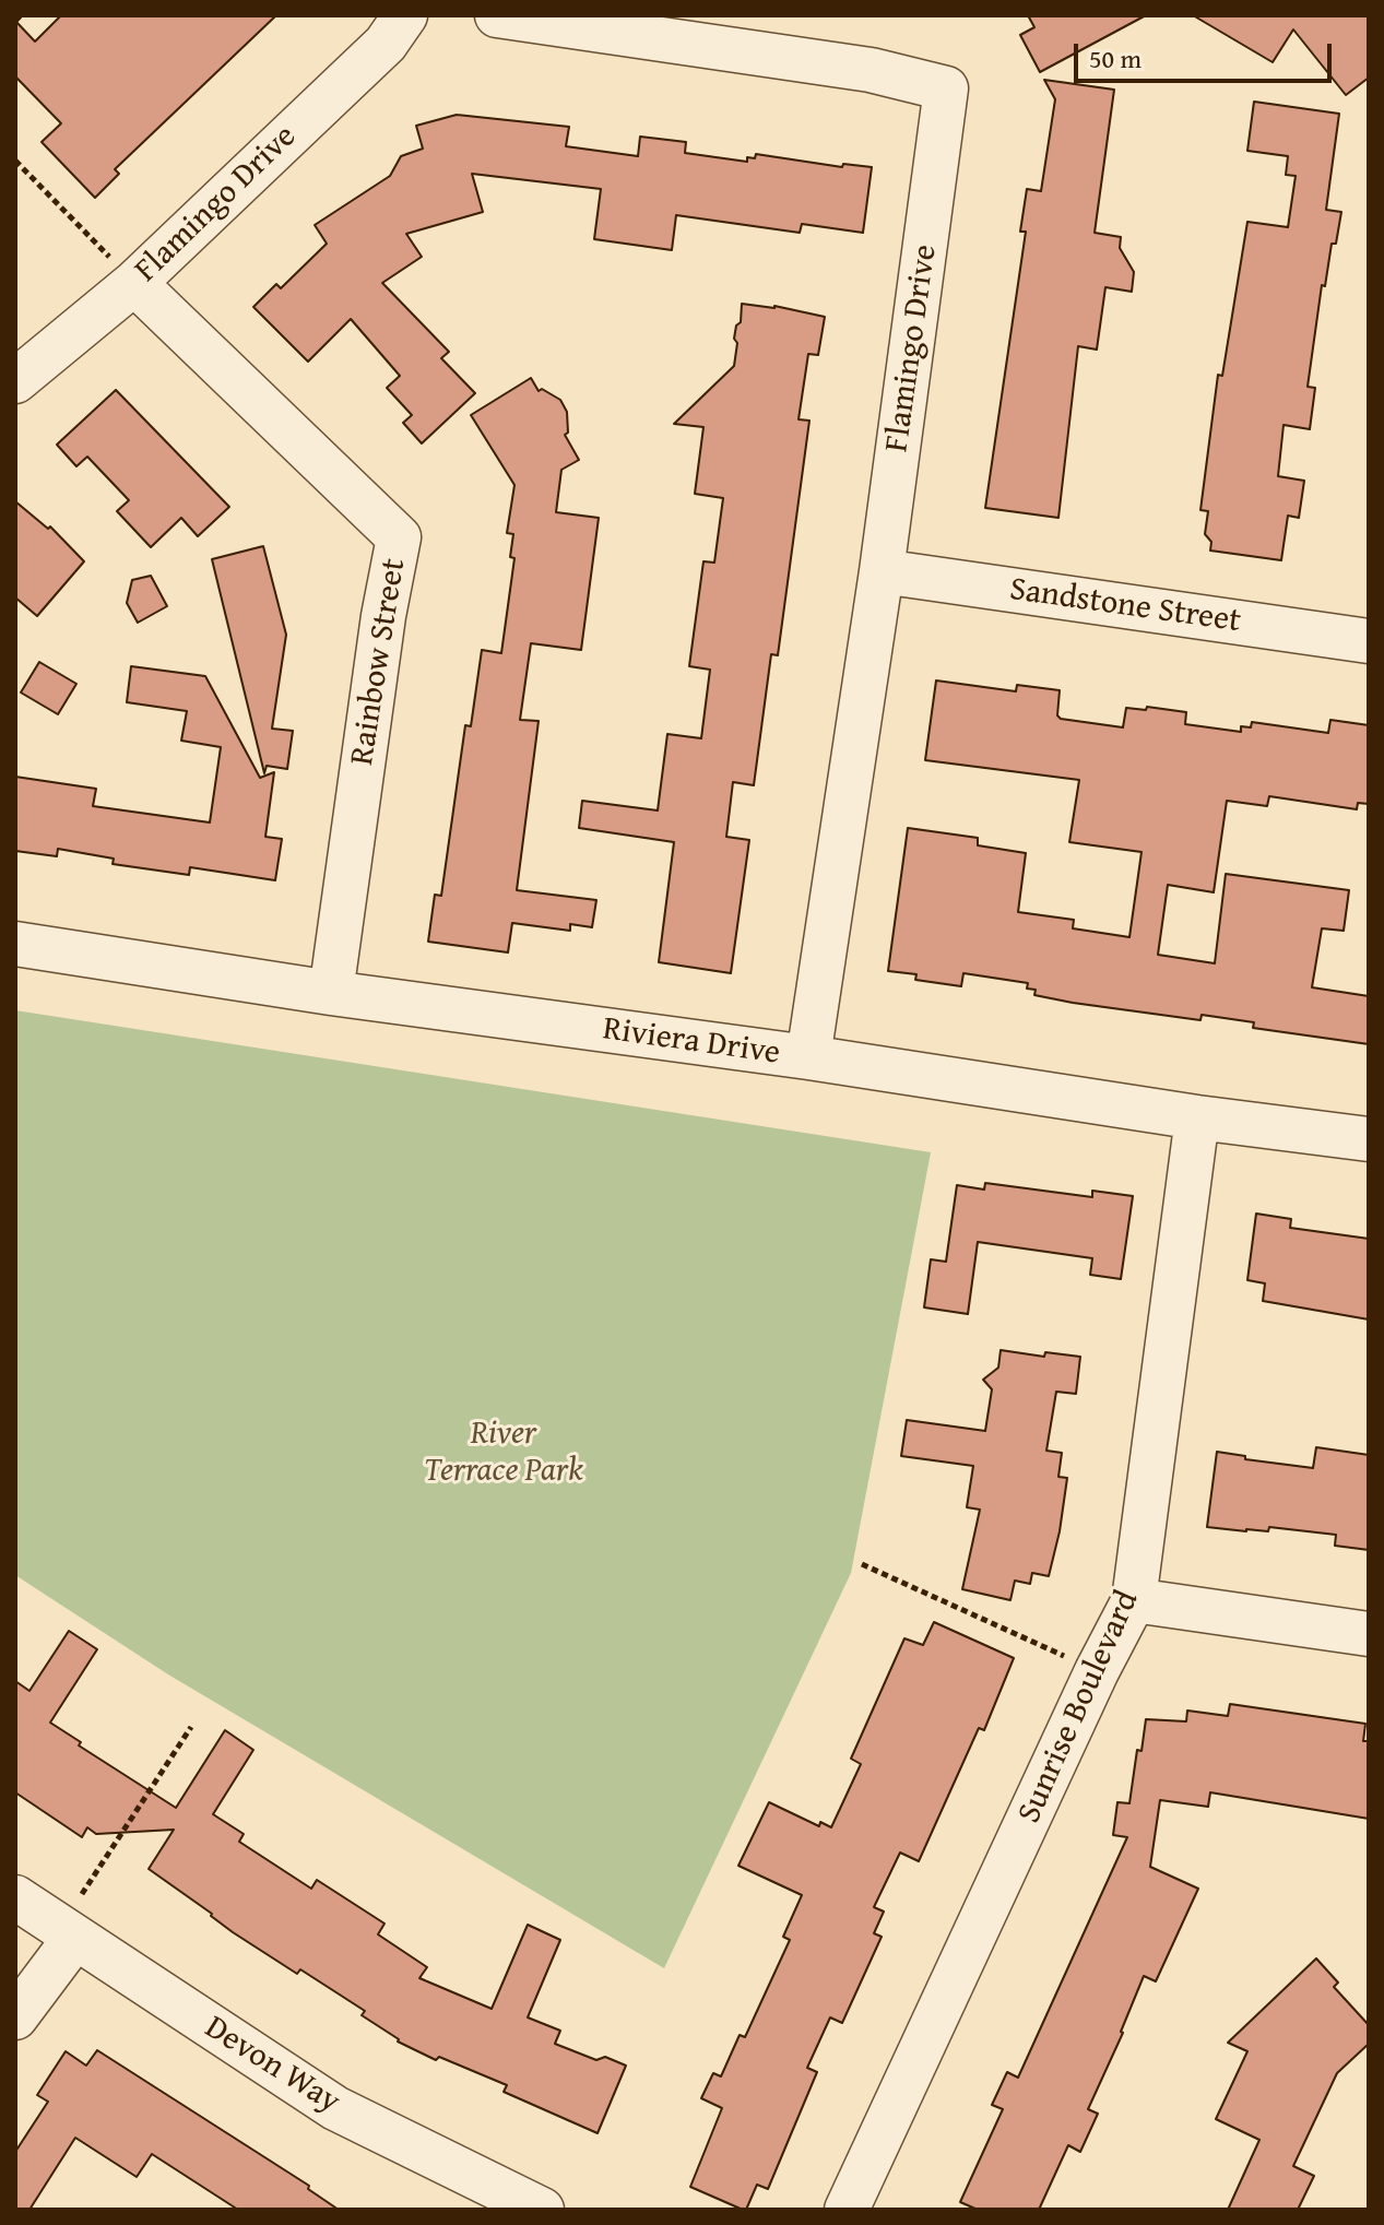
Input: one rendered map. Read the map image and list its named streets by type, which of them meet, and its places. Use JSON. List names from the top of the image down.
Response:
{
  "streets": {
    "street": [
      "Flamingo Drive",
      "Sandstone Street",
      "Rainbow Street",
      "Riviera Drive",
      "Sunrise Boulevard",
      "Devon Way"
    ]
  },
  "crossings": [
    ["Flamingo Drive", "Sandstone Street"],
    ["Flamingo Drive", "Rainbow Street"],
    ["Flamingo Drive", "Riviera Drive"],
    ["Rainbow Street", "Riviera Drive"],
    ["Riviera Drive", "Sunrise Boulevard"]
  ],
  "parks": ["River Terrace Park"],
  "scale_bar": "50 m"
}
